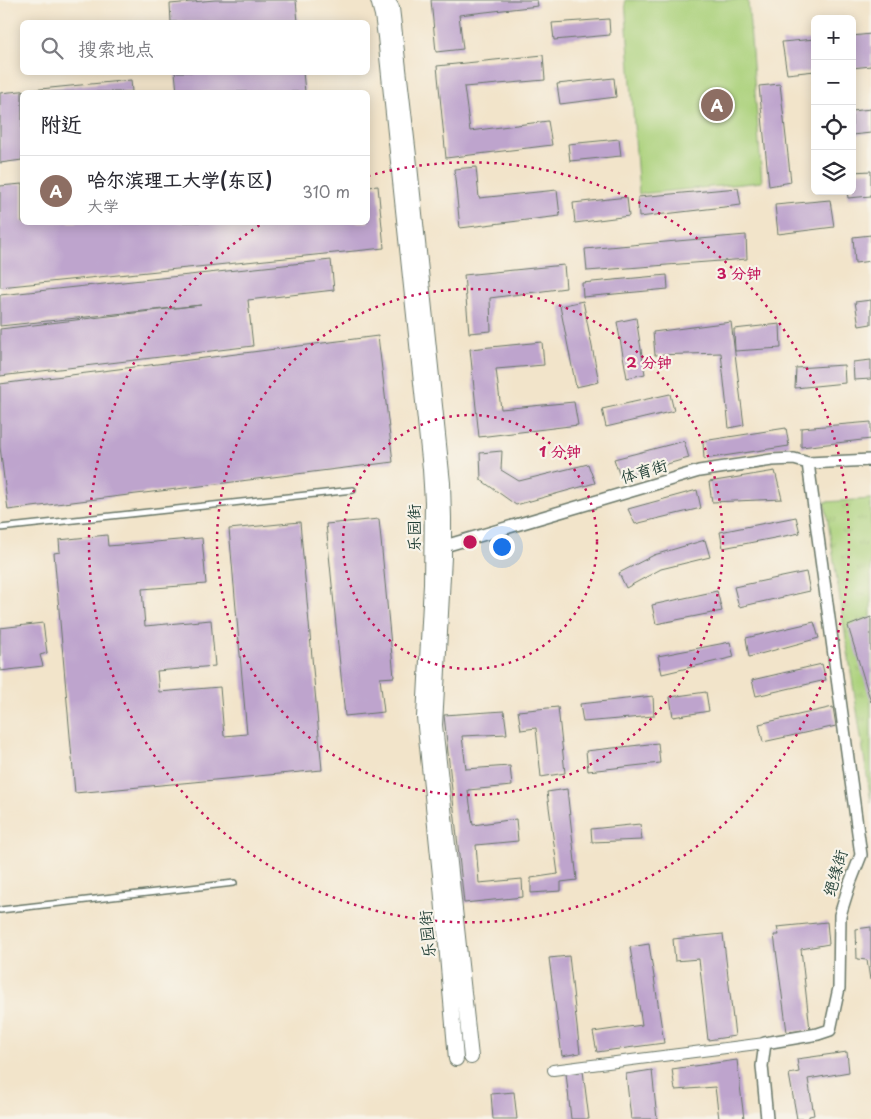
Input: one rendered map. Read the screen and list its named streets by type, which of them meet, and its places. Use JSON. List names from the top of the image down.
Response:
{
  "streets": {
    "main road": ["乐园街"],
    "street": ["体育街", "绝缘街"]
  },
  "crossings": [
    ["体育街", "乐园街"],
    ["体育街", "绝缘街"]
  ],
  "page": {
    "map_buttons": ["+", "−"],
    "search": "搜索地点",
    "pins": "A",
    "heading": "附近",
    "list": [
      {
        "mark": "A",
        "name": "哈尔滨理工大学(东区)",
        "note": "大学",
        "value": "310 m"
      }
    ]
  },
  "rings": ["3 分钟", "2 分钟", "1 分钟"]
}
